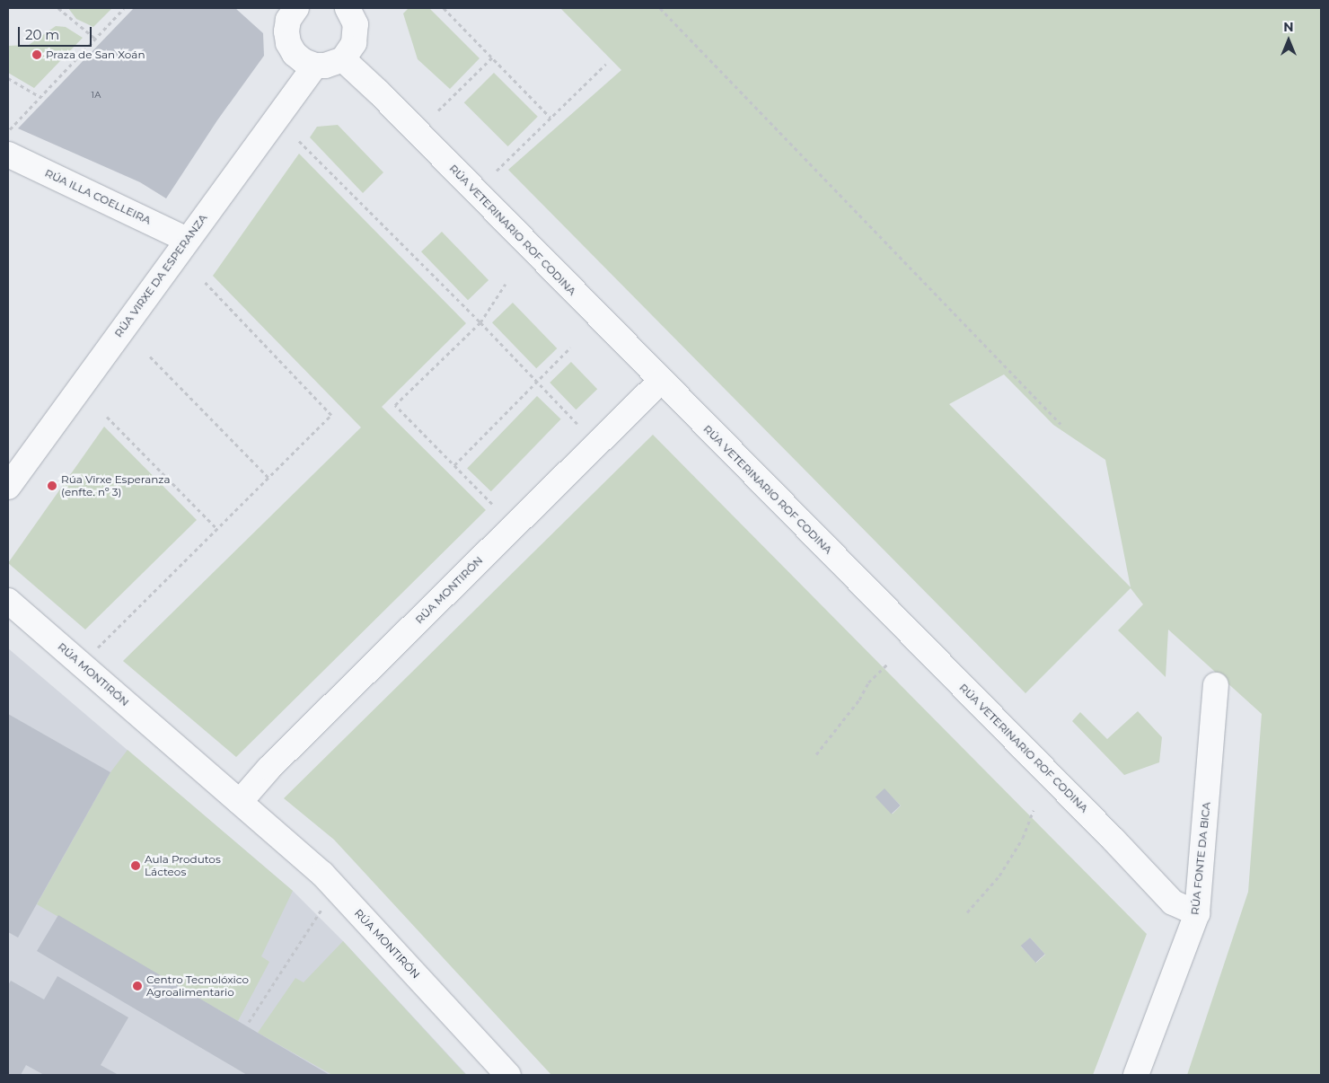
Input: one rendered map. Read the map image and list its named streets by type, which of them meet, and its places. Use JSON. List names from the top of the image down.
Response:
{
  "streets": {
    "street": [
      "RÚA ILLA COELLEIRA",
      "RÚA VETERINARIO ROF CODINA",
      "RÚA VIRXE DA ESPERANZA",
      "RÚA MONTIRÓN",
      "RÚA FONTE DA BICA"
    ]
  },
  "crossings": [
    ["RÚA ILLA COELLEIRA", "RÚA VIRXE DA ESPERANZA"],
    ["RÚA VETERINARIO ROF CODINA", "RÚA MONTIRÓN"],
    ["RÚA VETERINARIO ROF CODINA", "RÚA FONTE DA BICA"]
  ],
  "places": [
    "Praza de San Xoán",
    "Rúa Virxe Esperanza (enfte. nº 3)",
    "Aula Produtos Lácteos",
    "Centro Tecnolóxico Agroalimentario"
  ],
  "house_numbers": ["1A"],
  "scale_bar": "20 m",
  "north": "top"
}
